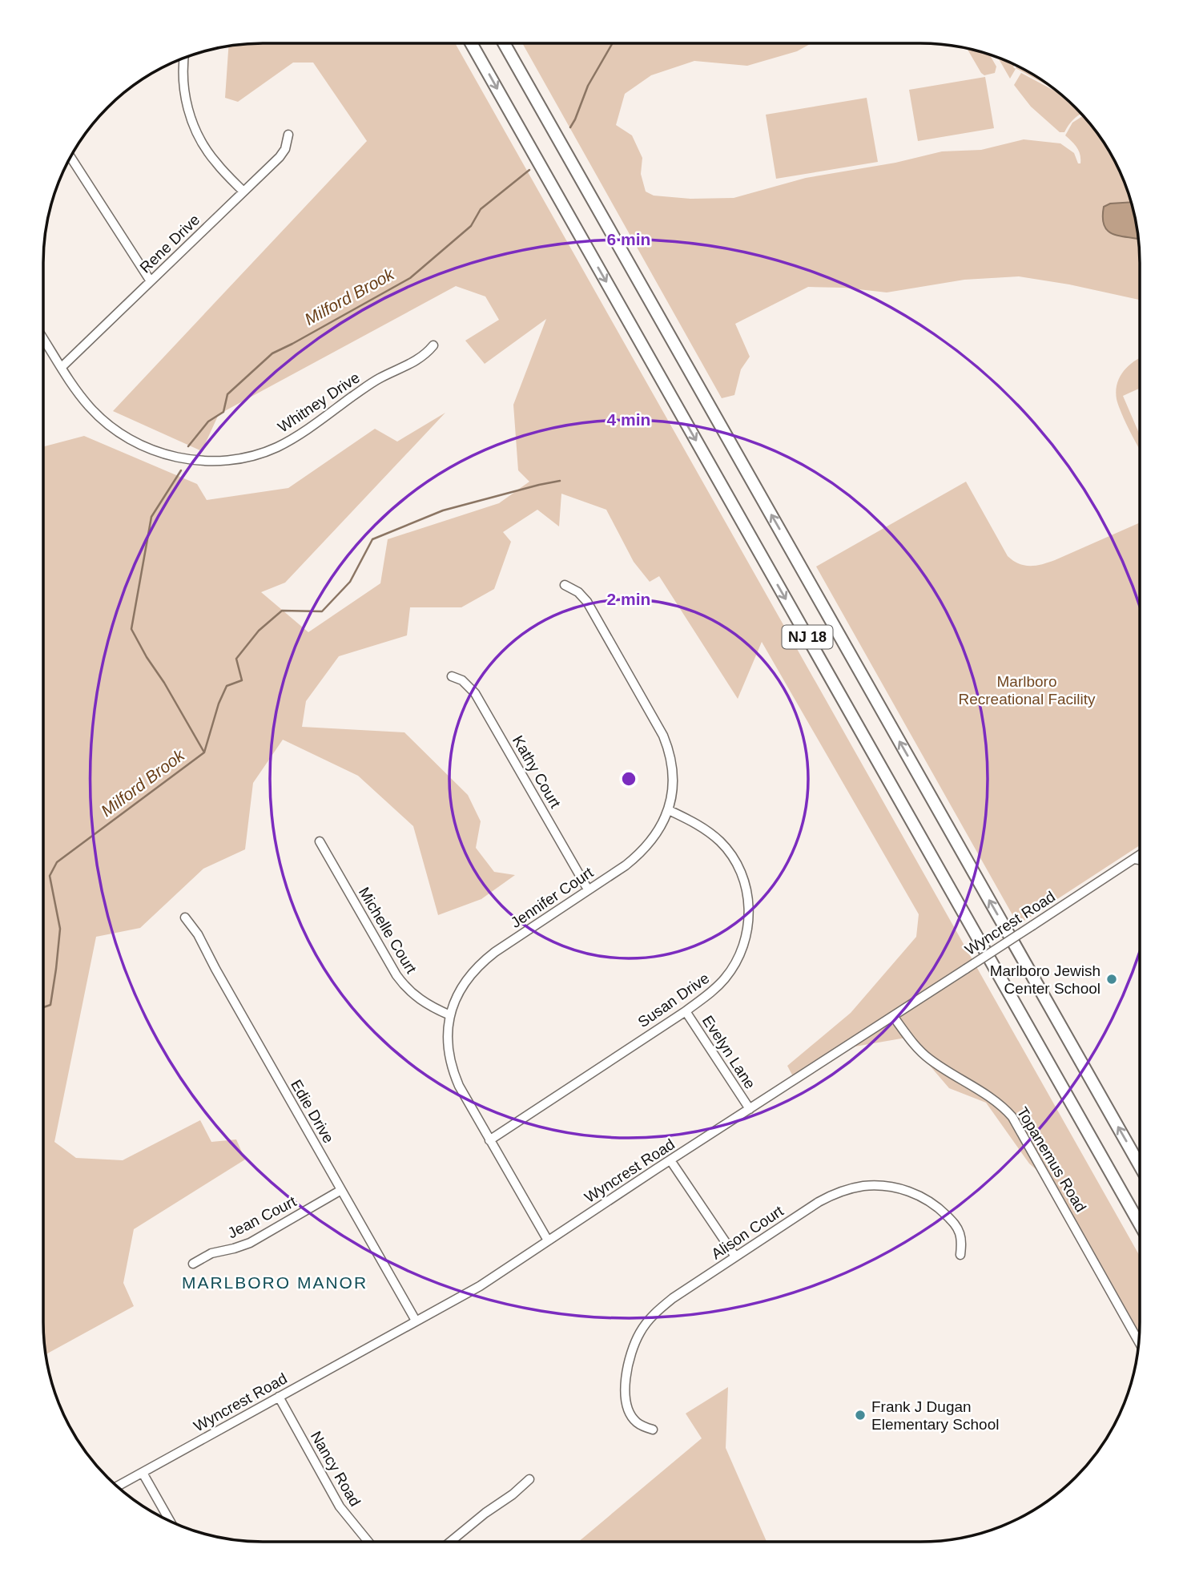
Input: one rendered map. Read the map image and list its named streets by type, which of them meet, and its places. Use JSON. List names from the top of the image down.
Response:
{
  "streets": {
    "highway": ["NJ 18"],
    "street": [
      "Rene Drive",
      "Whitney Drive",
      "Kathy Court",
      "Jennifer Court",
      "Wyncrest Road",
      "Michelle Court",
      "Susan Drive",
      "Evelyn Lane",
      "Edie Drive",
      "Topanemus Road",
      "Jean Court",
      "Alison Court",
      "Nancy Road"
    ]
  },
  "crossings": [
    ["Rene Drive", "Whitney Drive"],
    ["Kathy Court", "Jennifer Court"],
    ["Jennifer Court", "Wyncrest Road"],
    ["Jennifer Court", "Michelle Court"],
    ["Jennifer Court", "Susan Drive"],
    ["Wyncrest Road", "Evelyn Lane"],
    ["Wyncrest Road", "Edie Drive"],
    ["Wyncrest Road", "Topanemus Road"],
    ["Wyncrest Road", "Nancy Road"],
    ["Susan Drive", "Evelyn Lane"],
    ["Edie Drive", "Jean Court"]
  ],
  "districts": ["MARLBORO MANOR"],
  "water": ["Milford Brook"],
  "parks": ["Marlboro Recreational Facility"],
  "places": ["Marlboro Jewish Center School", "Frank J Dugan Elementary School"],
  "rings": ["6 min", "4 min", "2 min"]
}
